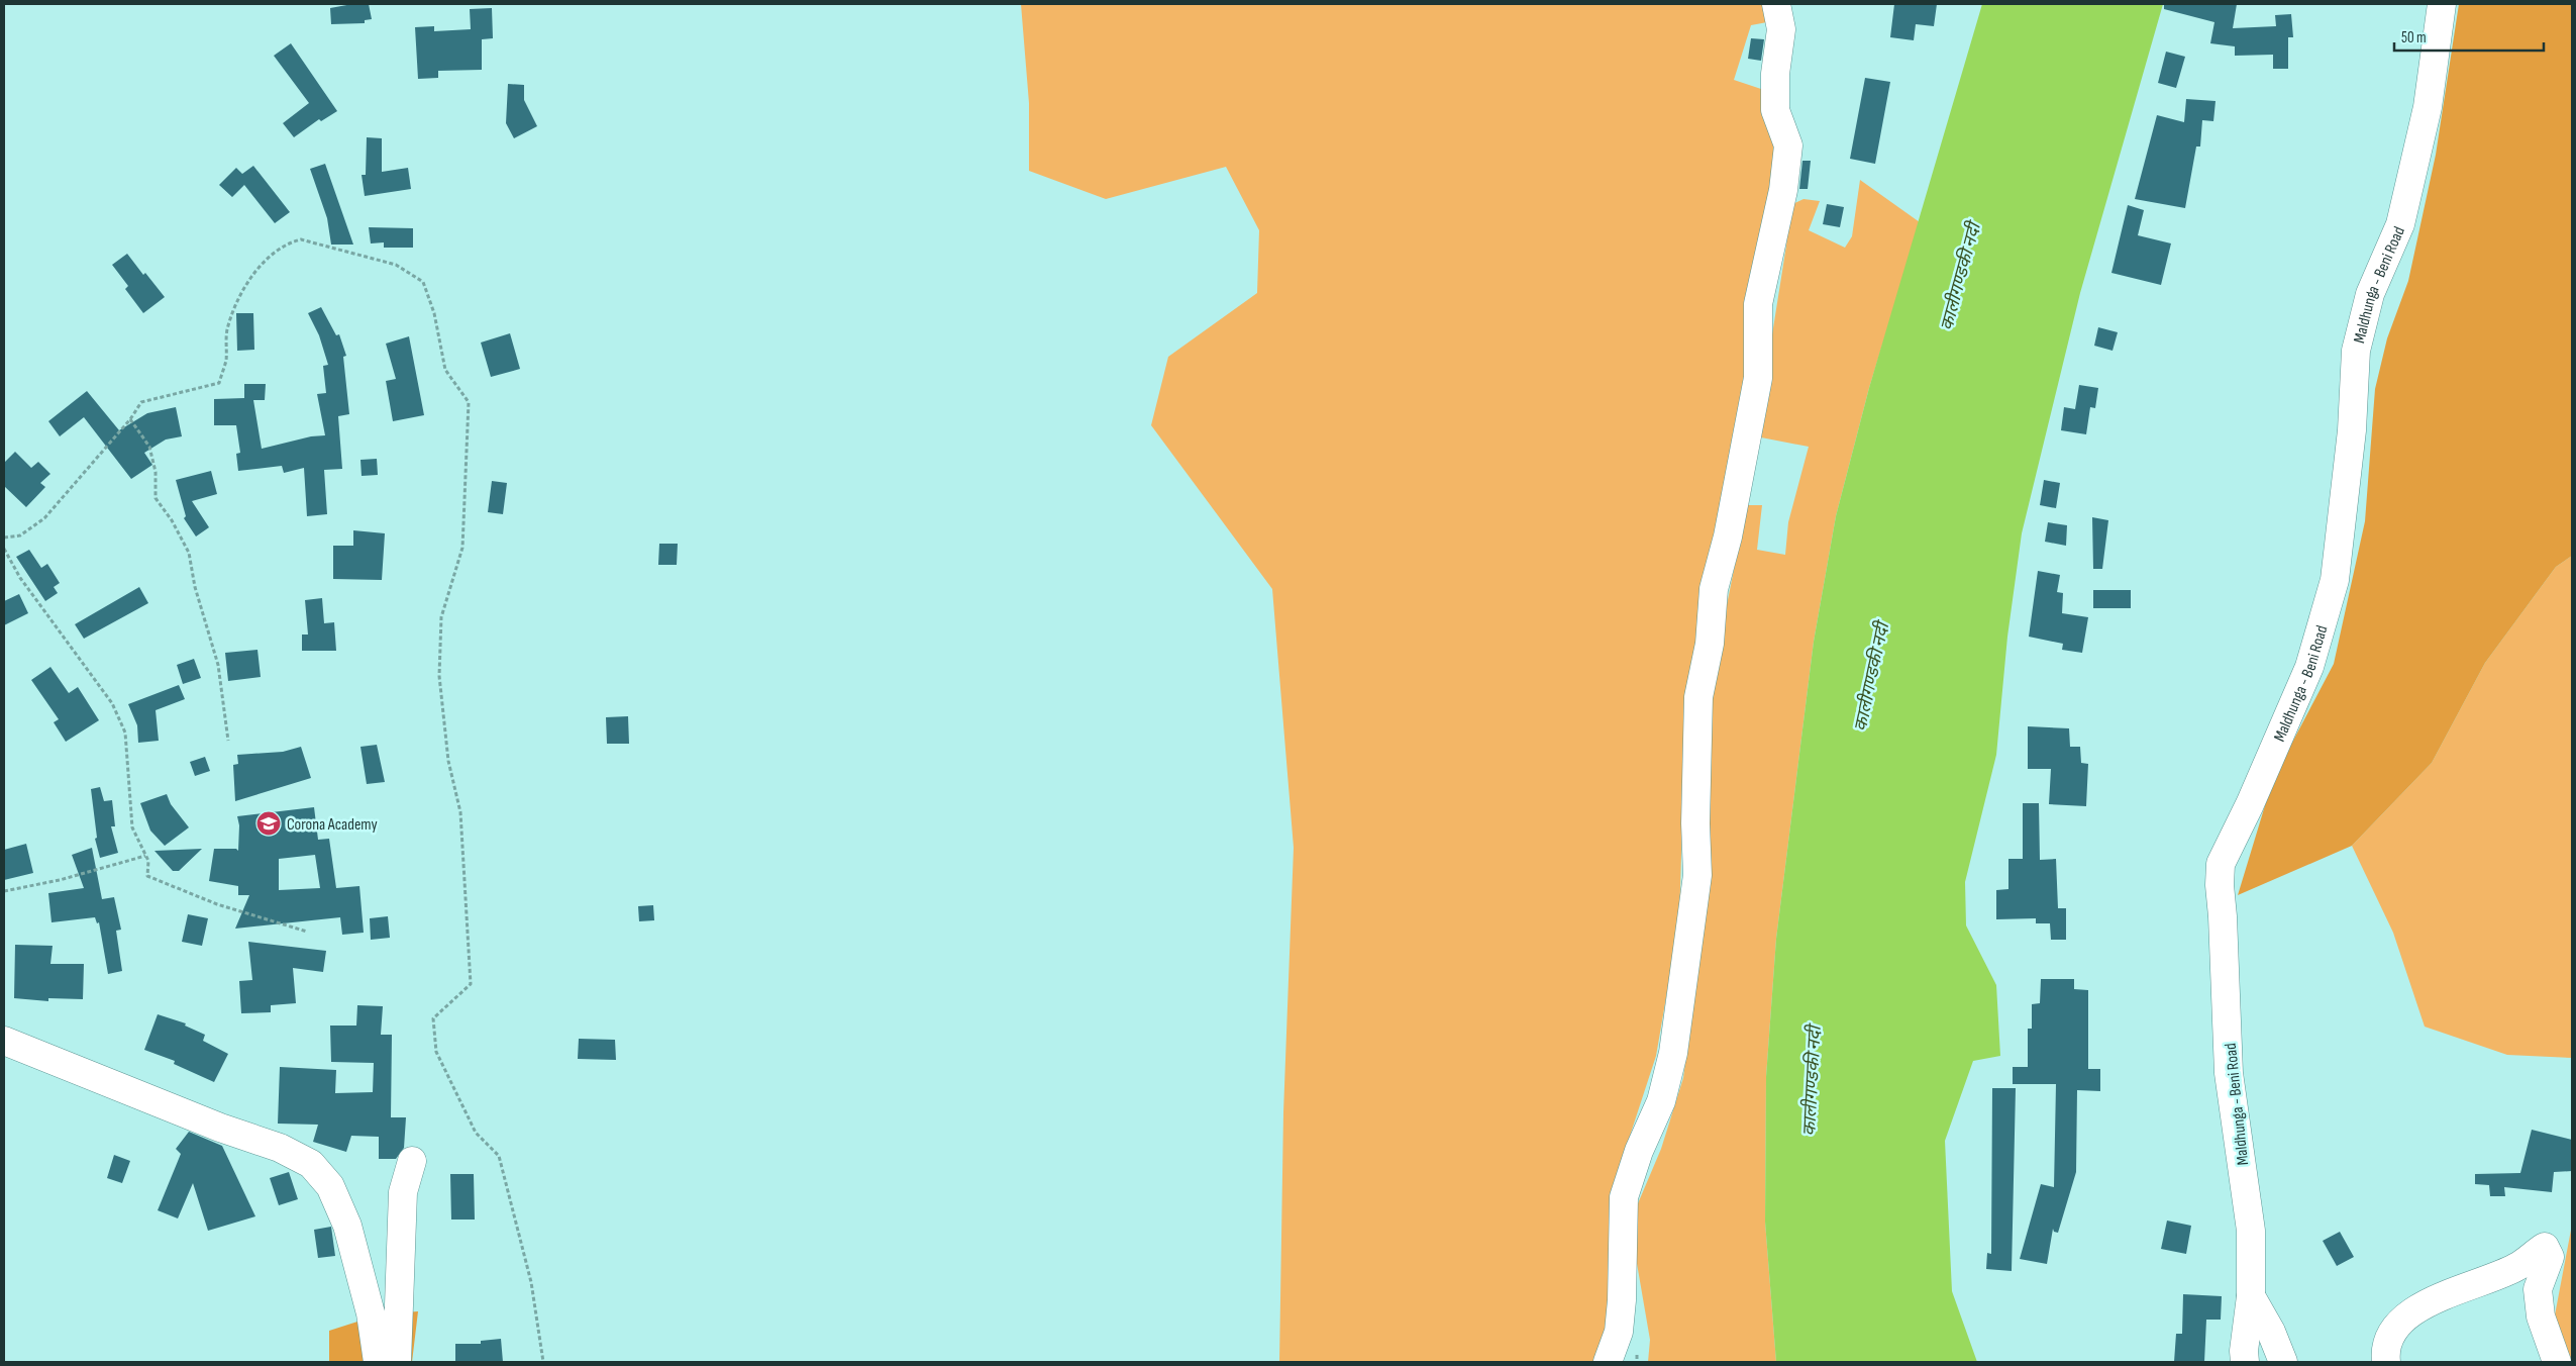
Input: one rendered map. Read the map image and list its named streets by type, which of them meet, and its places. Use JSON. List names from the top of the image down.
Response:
{
  "streets": {
    "main road": ["Maldhunga - Beni Road"]
  },
  "water": ["कालीगण्डकी नदी"],
  "places": {
    "school or university": ["Corona Academy"]
  },
  "scale_bar": "50 m"
}
